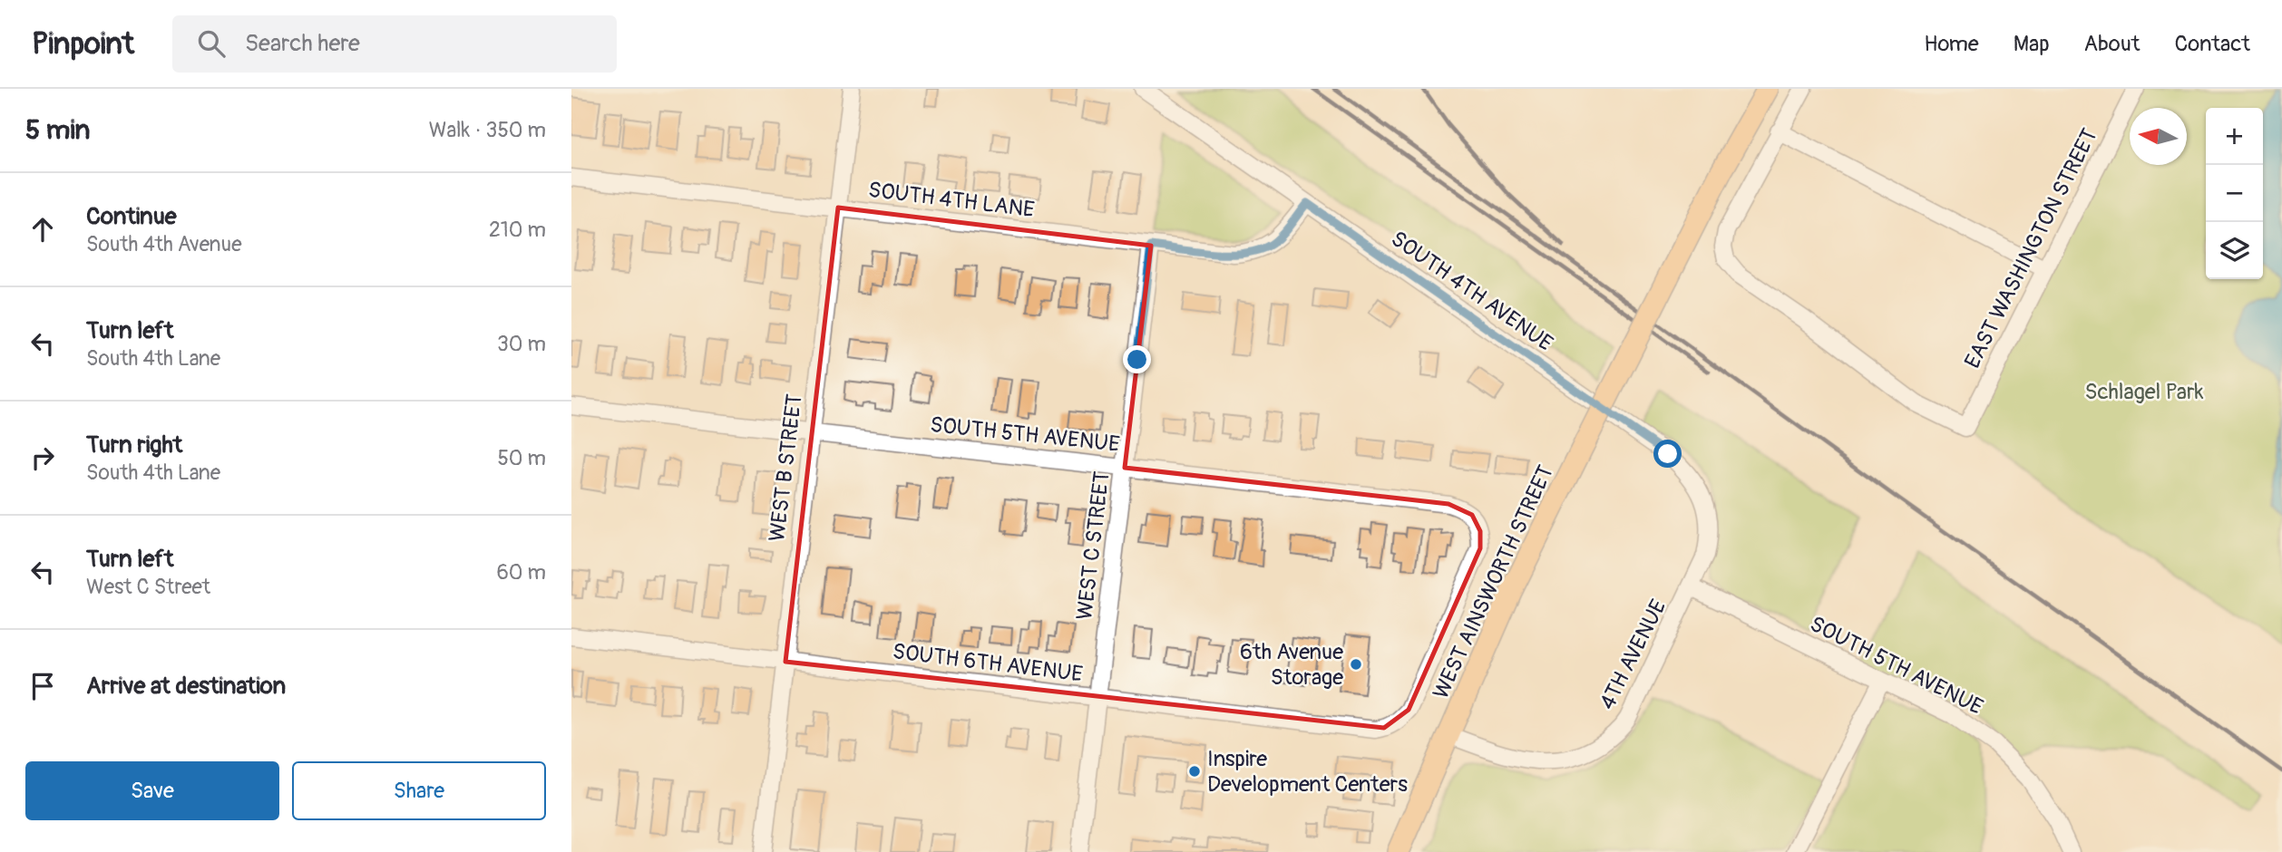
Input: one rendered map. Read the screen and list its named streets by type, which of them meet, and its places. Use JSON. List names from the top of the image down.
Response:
{
  "streets": {
    "main road": ["WEST AINSWORTH STREET"],
    "street": [
      "SOUTH 4TH LANE",
      "EAST WASHINGTON STREET",
      "SOUTH 4TH AVENUE",
      "SOUTH 5TH AVENUE",
      "WEST B STREET",
      "WEST C STREET",
      "4TH AVENUE",
      "SOUTH 6TH AVENUE"
    ]
  },
  "crossings": [
    ["SOUTH 4TH LANE", "SOUTH 4TH AVENUE"],
    ["SOUTH 4TH LANE", "WEST B STREET"],
    ["SOUTH 4TH LANE", "WEST C STREET"],
    ["SOUTH 4TH AVENUE", "4TH AVENUE"],
    ["SOUTH 5TH AVENUE", "WEST B STREET"],
    ["SOUTH 5TH AVENUE", "WEST C STREET"],
    ["SOUTH 5TH AVENUE", "4TH AVENUE"],
    ["SOUTH 5TH AVENUE", "SOUTH 6TH AVENUE"],
    ["WEST B STREET", "SOUTH 6TH AVENUE"],
    ["WEST C STREET", "SOUTH 6TH AVENUE"],
    ["WEST AINSWORTH STREET", "4TH AVENUE"]
  ],
  "parks": ["Schlagel Park"],
  "places": ["6th Avenue Storage", "Inspire Development Centers"],
  "north": "left",
  "page": {
    "header": "Pinpoint",
    "search": "Search here",
    "nav": [
      "Home",
      "Map",
      "About",
      "Contact"
    ],
    "heading": ["5 min", "Walk · 350 m"],
    "map_buttons": ["+", "−"],
    "list": [
      ["Continue", "South 4th Avenue", "210 m"],
      ["Turn left", "South 4th Lane", "30 m"],
      ["Turn right", "South 4th Lane", "50 m"],
      ["Turn left", "West C Street", "60 m"],
      "Arrive at destination"
    ],
    "buttons": ["Save", "Share"]
  }
}
